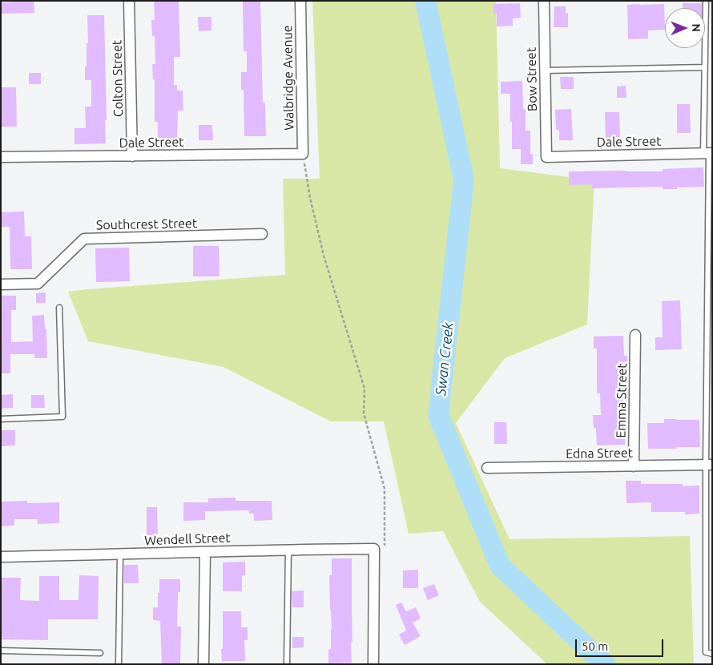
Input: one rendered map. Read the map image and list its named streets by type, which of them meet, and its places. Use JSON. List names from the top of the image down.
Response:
{
  "streets": {
    "street": [
      "Walbridge Avenue",
      "Colton Street",
      "Bow Street",
      "Dale Street",
      "Southcrest Street",
      "Emma Street",
      "Edna Street",
      "Wendell Street"
    ]
  },
  "crossings": [
    ["Walbridge Avenue", "Dale Street"],
    ["Colton Street", "Dale Street"],
    ["Bow Street", "Dale Street"],
    ["Emma Street", "Edna Street"]
  ],
  "water": ["Swan Creek"],
  "scale_bar": "50 m",
  "north": "right"
}
